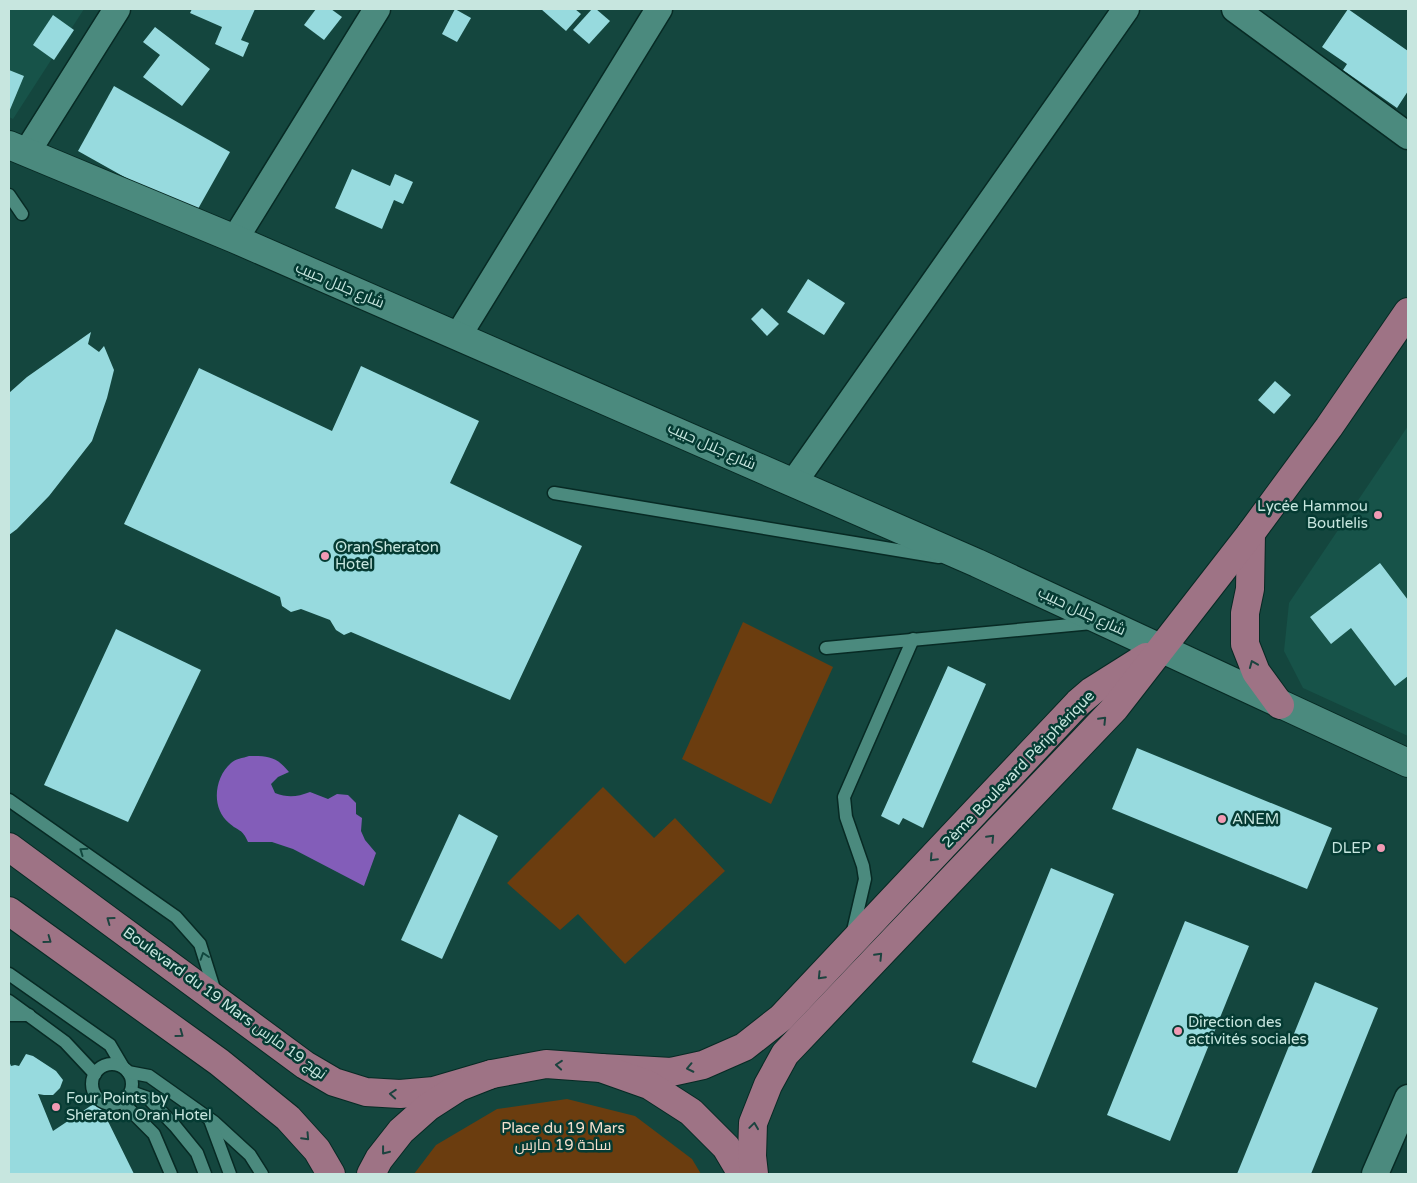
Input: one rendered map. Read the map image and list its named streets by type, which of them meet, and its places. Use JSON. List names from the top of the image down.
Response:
{
  "streets": {
    "main road": ["2ème Boulevard Périphérique", "Boulevard du 19 Mars نهج 19 مارس"],
    "street": ["شارع جلال حبيب"]
  },
  "crossings": [
    ["شارع جلال حبيب", "2ème Boulevard Périphérique"]
  ],
  "parks": ["Place du 19 Mars ساحة 19 مارس"],
  "places": [
    "Lycée Hammou Boutlelis",
    "Oran Sheraton Hotel",
    "ANEM",
    "DLEP",
    "Direction des activités sociales",
    "Four Points by Sheraton Oran Hotel"
  ]
}
